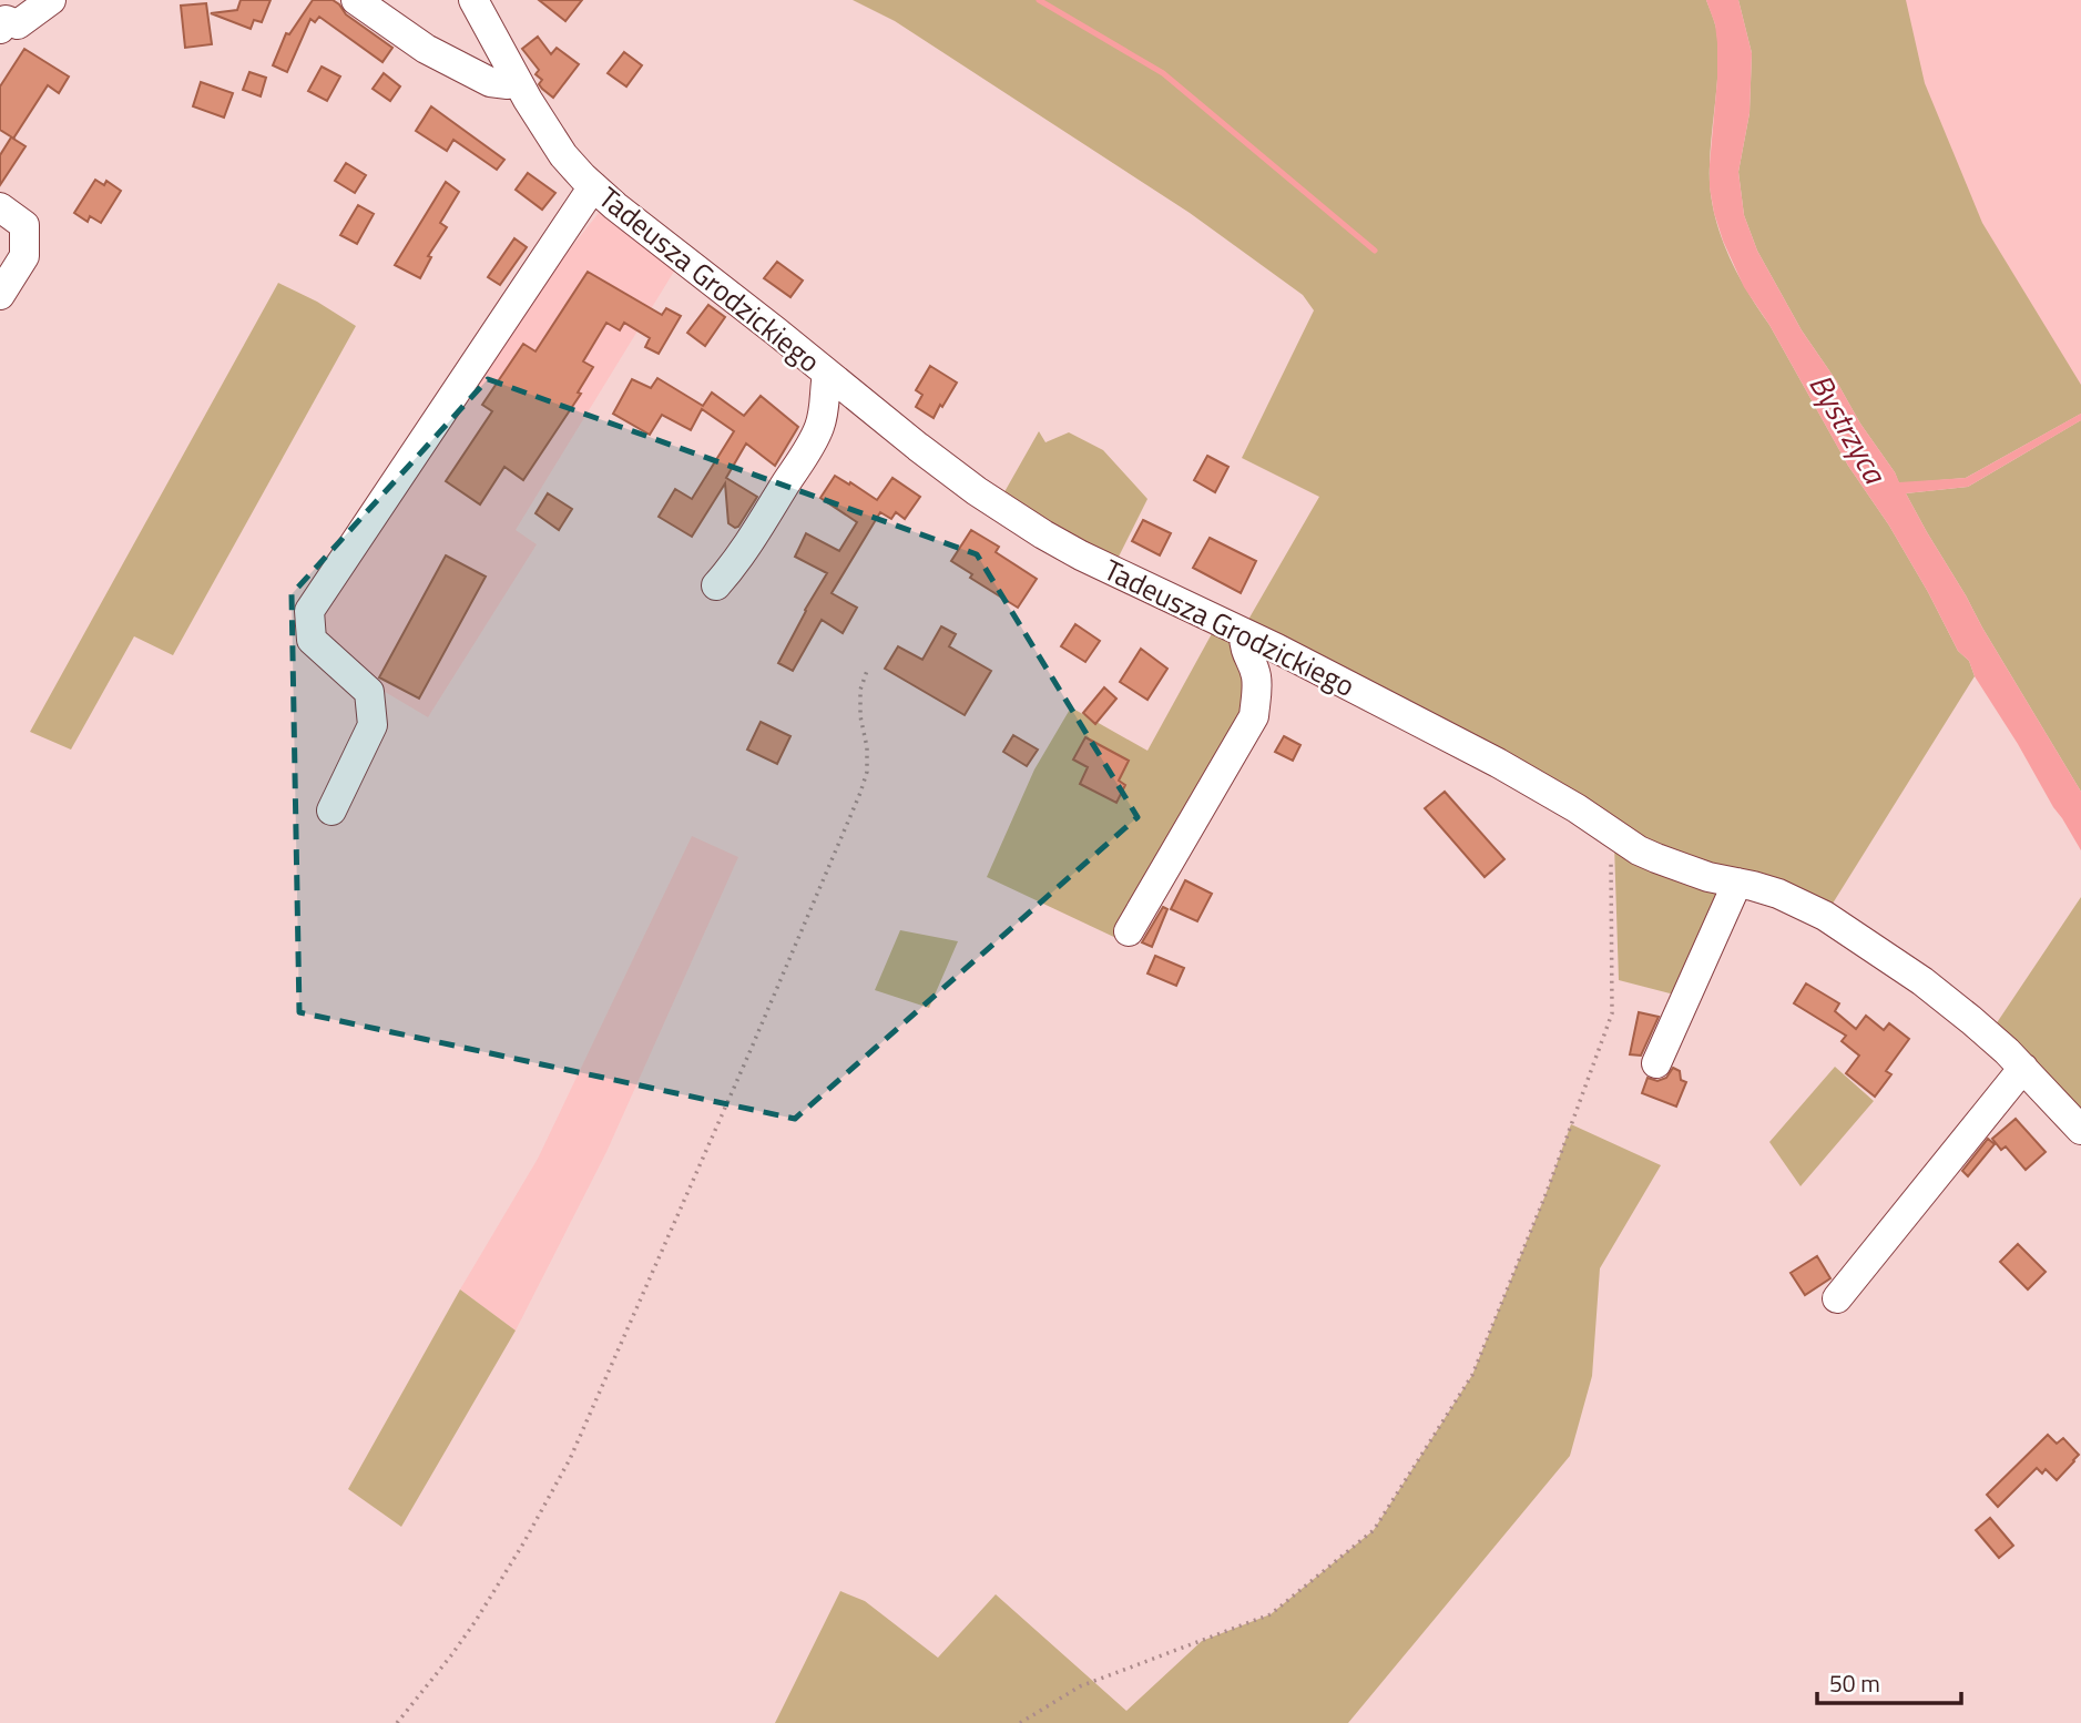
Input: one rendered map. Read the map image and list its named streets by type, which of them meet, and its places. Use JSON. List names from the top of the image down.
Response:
{
  "streets": {
    "street": ["Tadeusza Grodzickiego"]
  },
  "water": ["Bystrzyca"],
  "scale_bar": "50 m"
}
